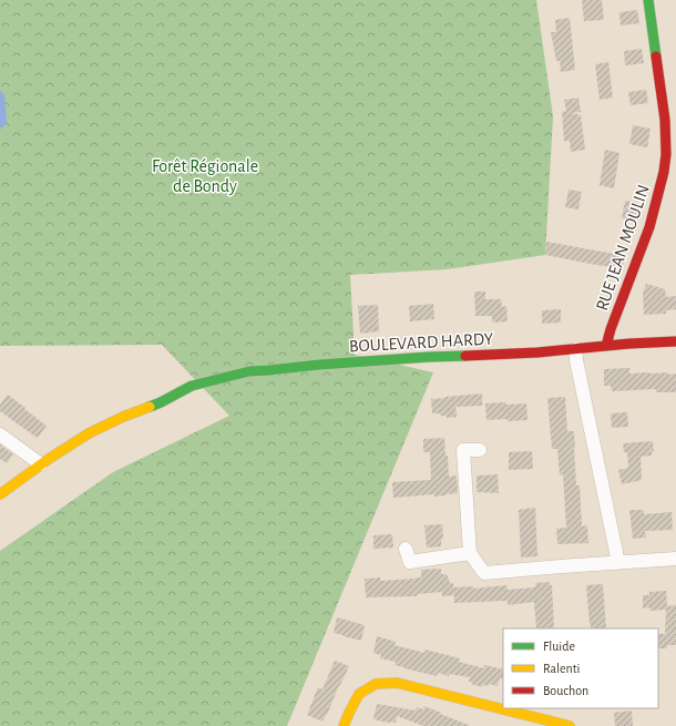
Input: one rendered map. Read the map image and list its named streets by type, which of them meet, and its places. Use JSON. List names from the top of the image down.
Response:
{
  "streets": {
    "street": ["RUE JEAN MOULIN", "BOULEVARD HARDY"]
  },
  "crossings": [
    ["RUE JEAN MOULIN", "BOULEVARD HARDY"]
  ],
  "parks": ["Forêt Régionale de Bondy"],
  "legend": ["Fluide", "Ralenti", "Bouchon"]
}
